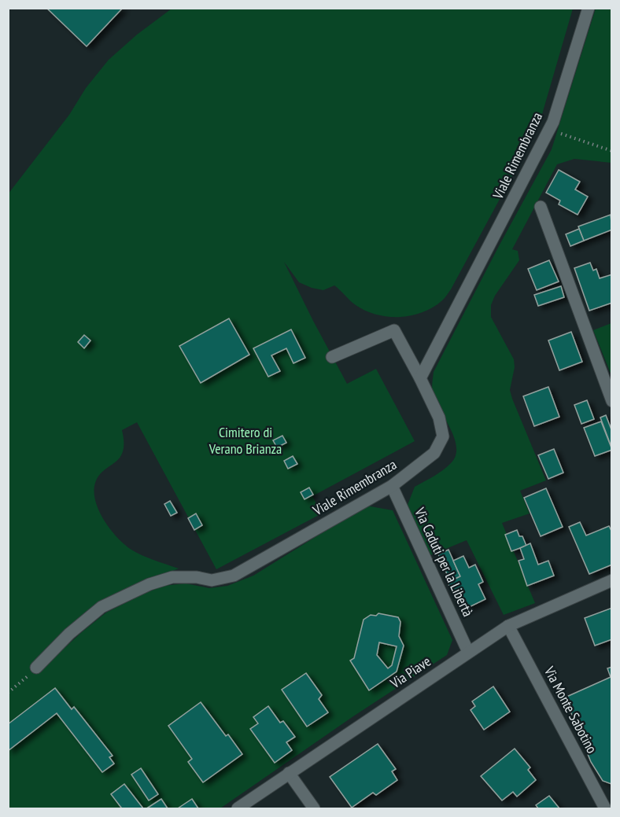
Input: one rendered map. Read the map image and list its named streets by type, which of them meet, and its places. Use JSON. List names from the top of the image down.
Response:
{
  "streets": {
    "street": [
      "Viale Rimembranza",
      "Via Caduti per la Libertà",
      "Via Piave",
      "Via Monte Sabotino"
    ]
  },
  "crossings": [
    ["Viale Rimembranza", "Via Caduti per la Libertà"],
    ["Via Caduti per la Libertà", "Via Piave"],
    ["Via Piave", "Via Monte Sabotino"]
  ],
  "parks": ["Cimitero di Verano Brianza"]
}
